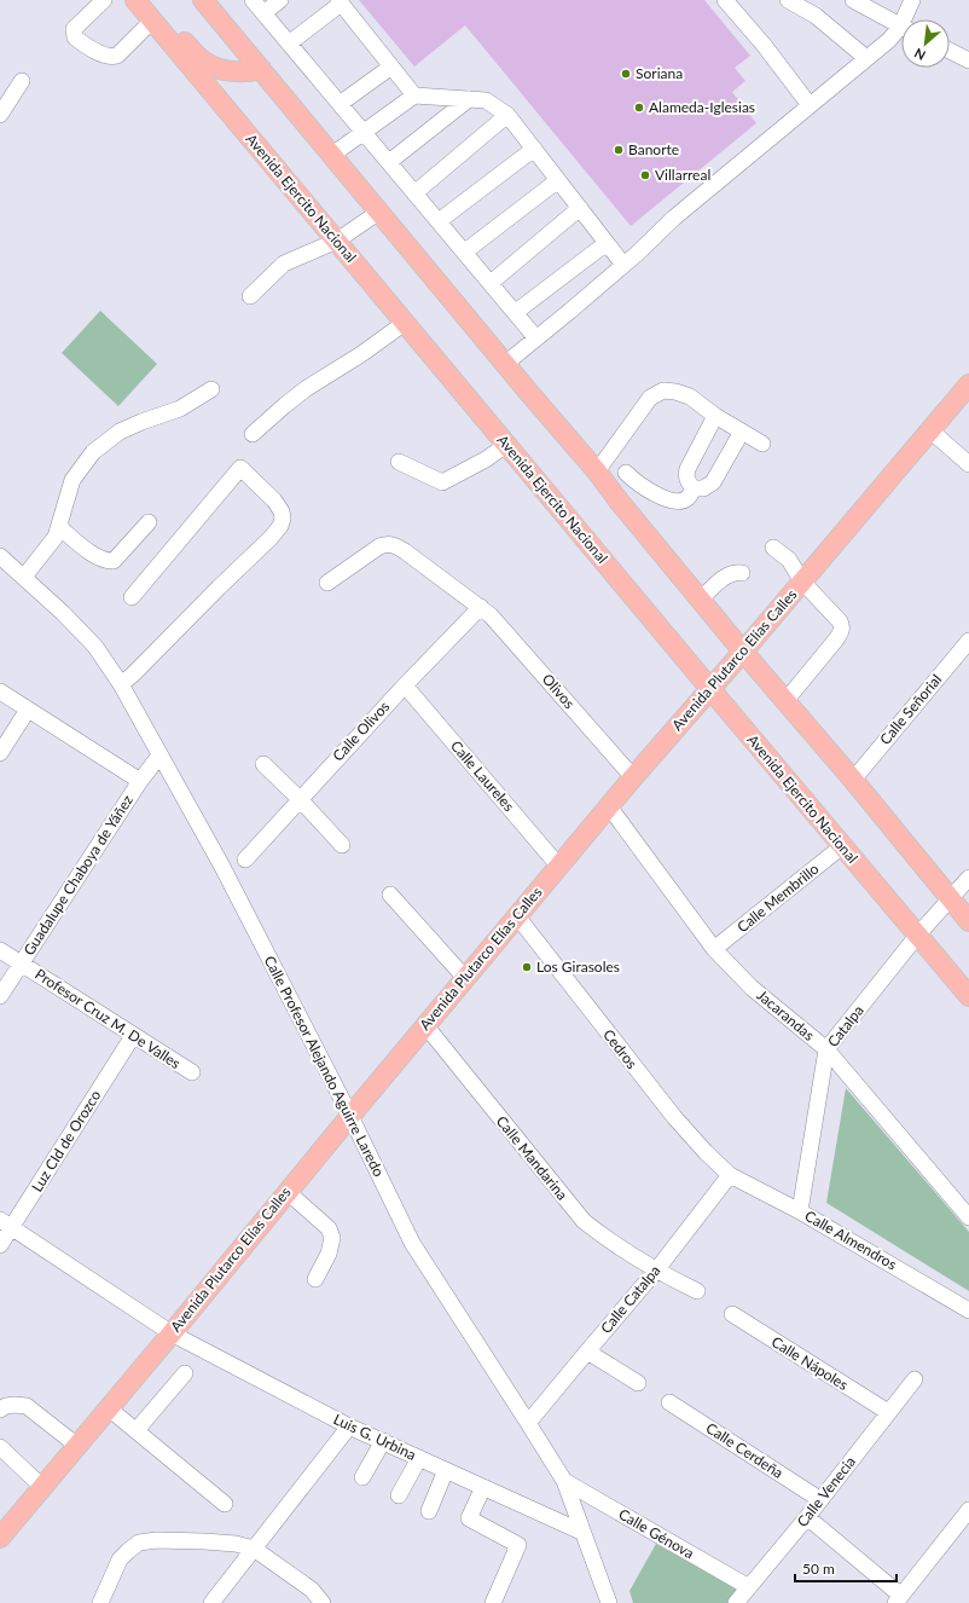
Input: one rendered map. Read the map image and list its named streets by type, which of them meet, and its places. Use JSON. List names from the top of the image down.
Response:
{
  "streets": {
    "main road": ["Avenida Ejercito Nacional", "Avenida Plutarco Elías Calles"],
    "street": [
      "Olivos",
      "Calle Señorial",
      "Calle Olivos",
      "Calle Laureles",
      "Guadalupe Chaboya de Yáñez",
      "Calle Membrillo",
      "Jacarandas",
      "Profesor Cruz M. De Valles",
      "Catalpa",
      "Cedros",
      "Calle Profesor Alejando Aguirre Laredo",
      "Luz CId de Orozco",
      "Calle Mandarina",
      "Calle Almendros",
      "Calle Catalpa",
      "Calle Nápoles",
      "Luis G. Urbina",
      "Calle Cerdeña",
      "Calle Venecia",
      "Calle Génova"
    ]
  },
  "crossings": [
    ["Avenida Ejercito Nacional", "Avenida Plutarco Elías Calles"],
    ["Avenida Ejercito Nacional", "Calle Membrillo"],
    ["Avenida Ejercito Nacional", "Catalpa"],
    ["Avenida Plutarco Elías Calles", "Olivos"],
    ["Avenida Plutarco Elías Calles", "Calle Laureles"],
    ["Avenida Plutarco Elías Calles", "Jacarandas"],
    ["Avenida Plutarco Elías Calles", "Cedros"],
    ["Avenida Plutarco Elías Calles", "Calle Profesor Alejando Aguirre Laredo"],
    ["Avenida Plutarco Elías Calles", "Calle Mandarina"],
    ["Avenida Plutarco Elías Calles", "Luis G. Urbina"],
    ["Olivos", "Calle Olivos"],
    ["Calle Olivos", "Calle Laureles"],
    ["Guadalupe Chaboya de Yáñez", "Profesor Cruz M. De Valles"],
    ["Guadalupe Chaboya de Yáñez", "Calle Profesor Alejando Aguirre Laredo"],
    ["Calle Membrillo", "Jacarandas"],
    ["Jacarandas", "Catalpa"],
    ["Profesor Cruz M. De Valles", "Luz CId de Orozco"],
    ["Catalpa", "Calle Almendros"],
    ["Cedros", "Calle Almendros"],
    ["Cedros", "Calle Catalpa"],
    ["Calle Profesor Alejando Aguirre Laredo", "Calle Catalpa"],
    ["Calle Profesor Alejando Aguirre Laredo", "Luis G. Urbina"],
    ["Calle Profesor Alejando Aguirre Laredo", "Calle Génova"],
    ["Luz CId de Orozco", "Luis G. Urbina"],
    ["Calle Mandarina", "Calle Catalpa"],
    ["Calle Almendros", "Calle Catalpa"],
    ["Calle Nápoles", "Calle Venecia"],
    ["Calle Cerdeña", "Calle Venecia"],
    ["Calle Venecia", "Calle Génova"]
  ],
  "places": [
    "Soriana",
    "Alameda-Iglesias",
    "Banorte",
    "Villarreal",
    "Los Girasoles"
  ],
  "scale_bar": "50 m",
  "north": "bottom left"
}
